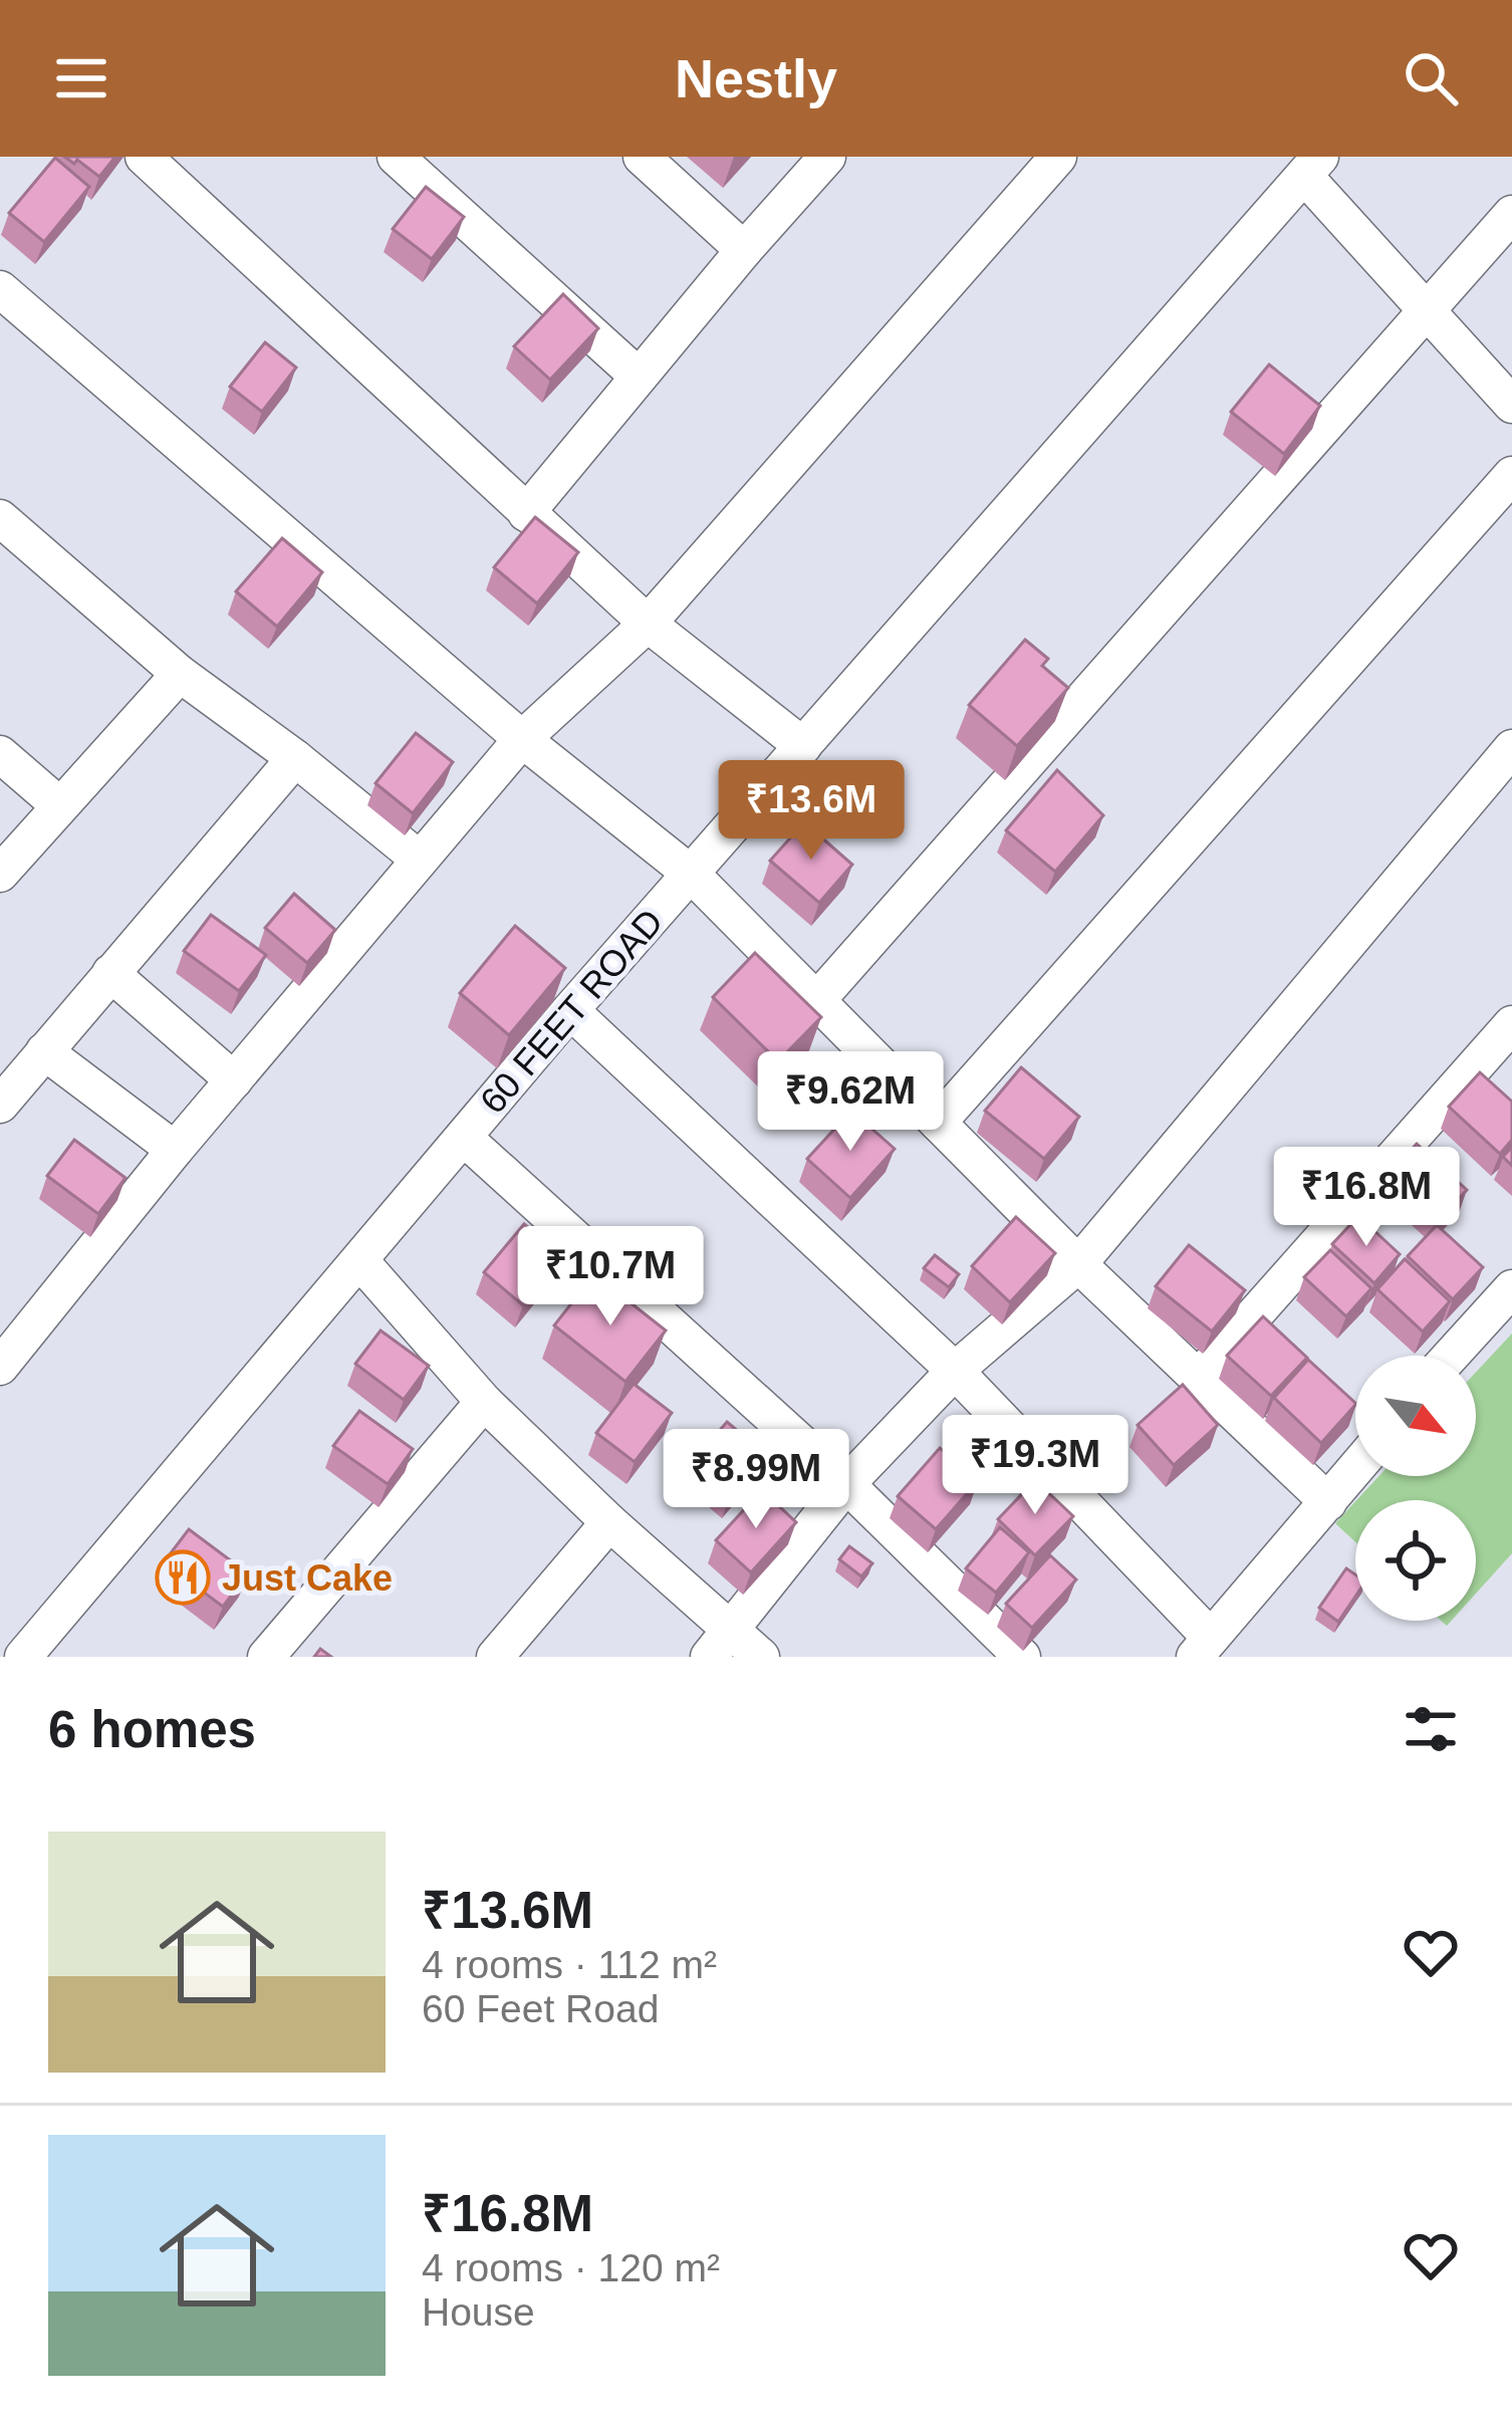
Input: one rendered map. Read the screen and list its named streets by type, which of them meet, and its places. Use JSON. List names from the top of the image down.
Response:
{
  "streets": {
    "street": ["60 FEET ROAD"]
  },
  "places": {
    "restaurant": ["Just Cake"]
  },
  "north": "bottom right",
  "page": {
    "header": "Nestly",
    "price": [
      "₹13.6M",
      "₹9.62M",
      "₹16.8M",
      "₹10.7M",
      "₹19.3M",
      "₹8.99M"
    ],
    "heading": "6 homes",
    "list": [
      {
        "name": "₹13.6M",
        "note": "4 rooms · 112 m² · 60 Feet Road"
      },
      {
        "name": "₹16.8M",
        "note": "4 rooms · 120 m² · House"
      }
    ]
  }
}
